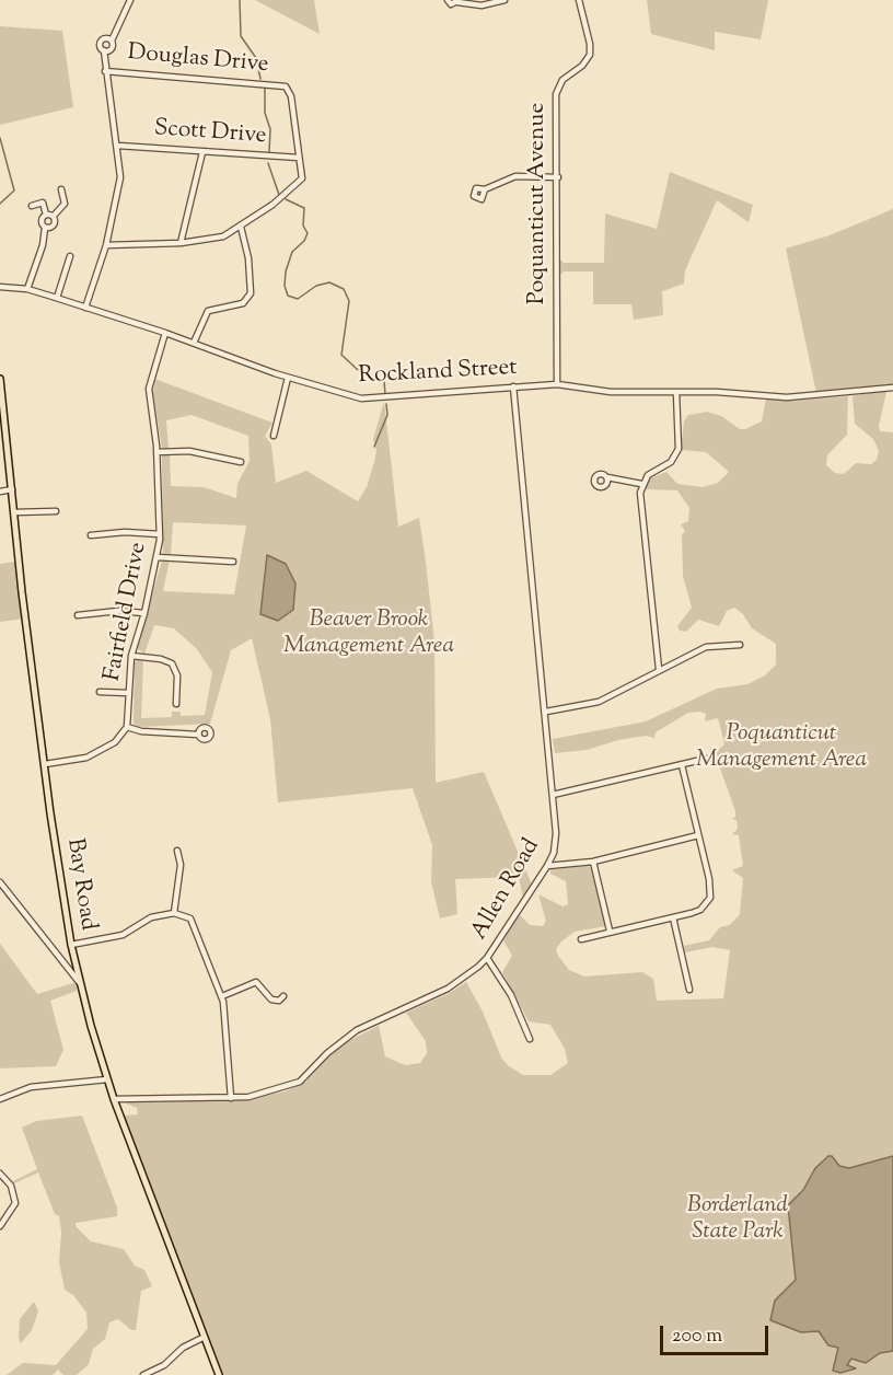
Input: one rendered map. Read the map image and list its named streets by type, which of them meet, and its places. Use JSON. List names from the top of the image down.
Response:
{
  "streets": {
    "main road": ["Bay Road"],
    "street": [
      "Douglas Drive",
      "Scott Drive",
      "Poquanticut Avenue",
      "Rockland Street",
      "Fairfield Drive",
      "Allen Road"
    ]
  },
  "crossings": [
    ["Douglas Drive", "Scott Drive"],
    ["Poquanticut Avenue", "Rockland Street"],
    ["Rockland Street", "Fairfield Drive"],
    ["Rockland Street", "Allen Road"],
    ["Bay Road", "Allen Road"]
  ],
  "parks": ["Beaver Brook Management Area", "Poquanticut Management Area", "Borderland State Park"],
  "scale_bar": "200 m"
}
